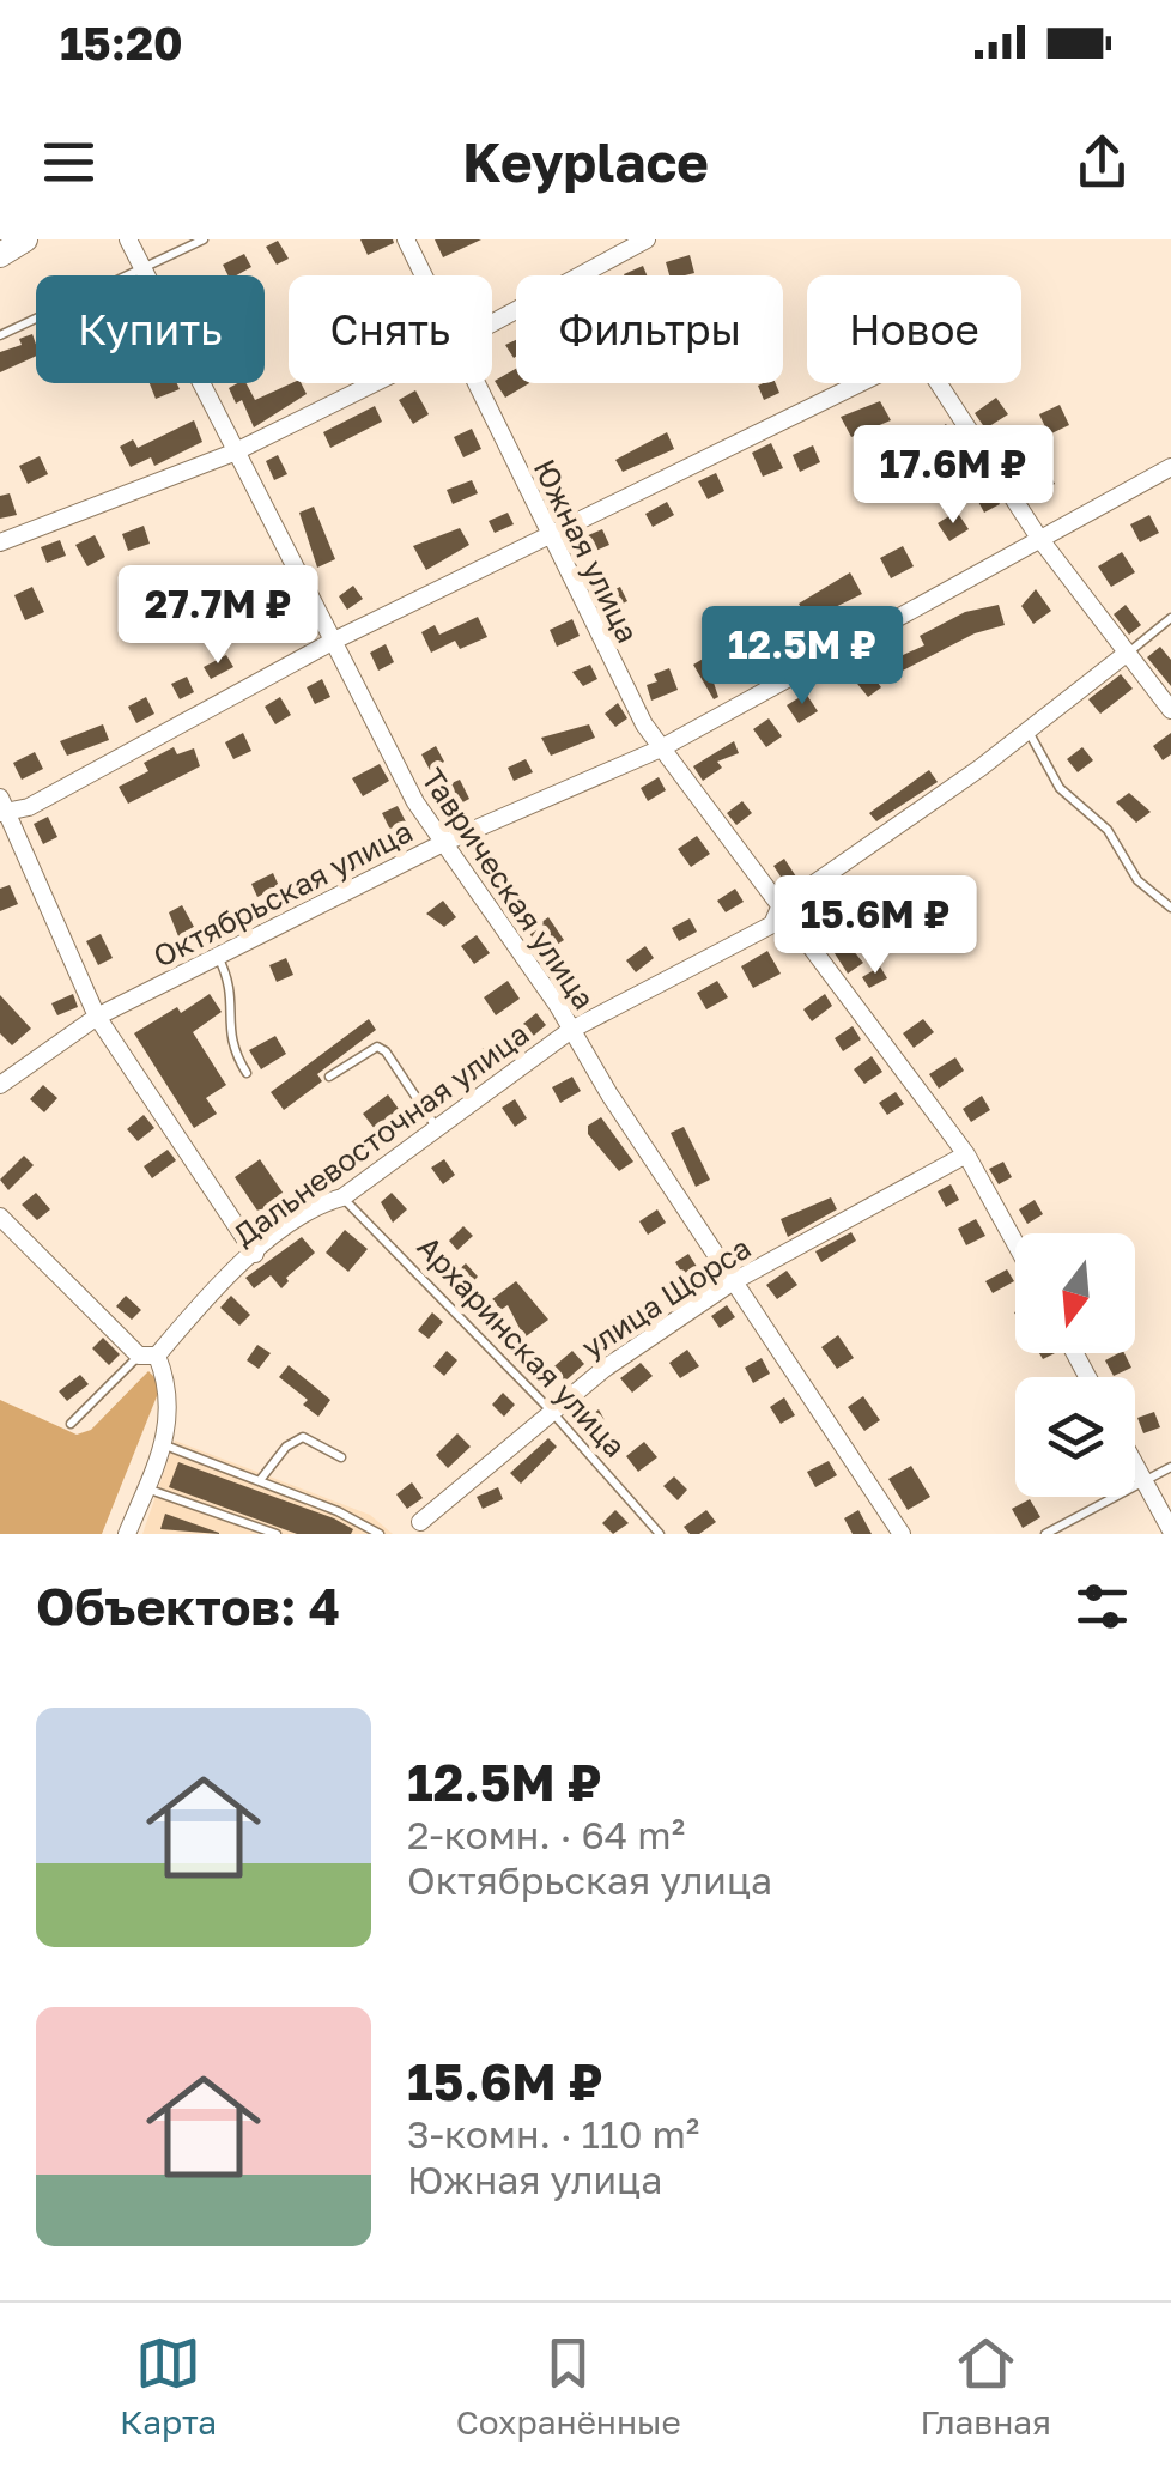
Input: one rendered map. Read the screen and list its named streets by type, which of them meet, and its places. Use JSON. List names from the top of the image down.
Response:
{
  "streets": {
    "street": [
      "Южная улица",
      "Таврическая улица",
      "Октябрьская улица",
      "Дальневосточная улица",
      "улица Щорса"
    ],
    "lane": ["Архаринская улица"]
  },
  "crossings": [
    ["Южная улица", "Октябрьская улица"],
    ["Южная улица", "Дальневосточная улица"],
    ["Южная улица", "улица Щорса"],
    ["Таврическая улица", "Октябрьская улица"],
    ["Таврическая улица", "Дальневосточная улица"],
    ["Таврическая улица", "улица Щорса"],
    ["Дальневосточная улица", "Архаринская улица"],
    ["улица Щорса", "Архаринская улица"]
  ],
  "north": "bottom",
  "page": {
    "status": "15:20",
    "header": "Keyplace",
    "chip": [
      "Купить",
      "Снять",
      "Фильтры",
      "Новое"
    ],
    "price": [
      "17.6M ₽",
      "27.7M ₽",
      "12.5M ₽",
      "15.6M ₽"
    ],
    "heading": "Объектов: 4",
    "list": [
      {
        "name": "12.5M ₽",
        "note": "2-комн. · 64 m² · Октябрьская улица"
      },
      {
        "name": "15.6M ₽",
        "note": "3-комн. · 110 m² · Южная улица"
      }
    ],
    "tabs": ["Карта", "Сохранённые", "Главная"]
  }
}
